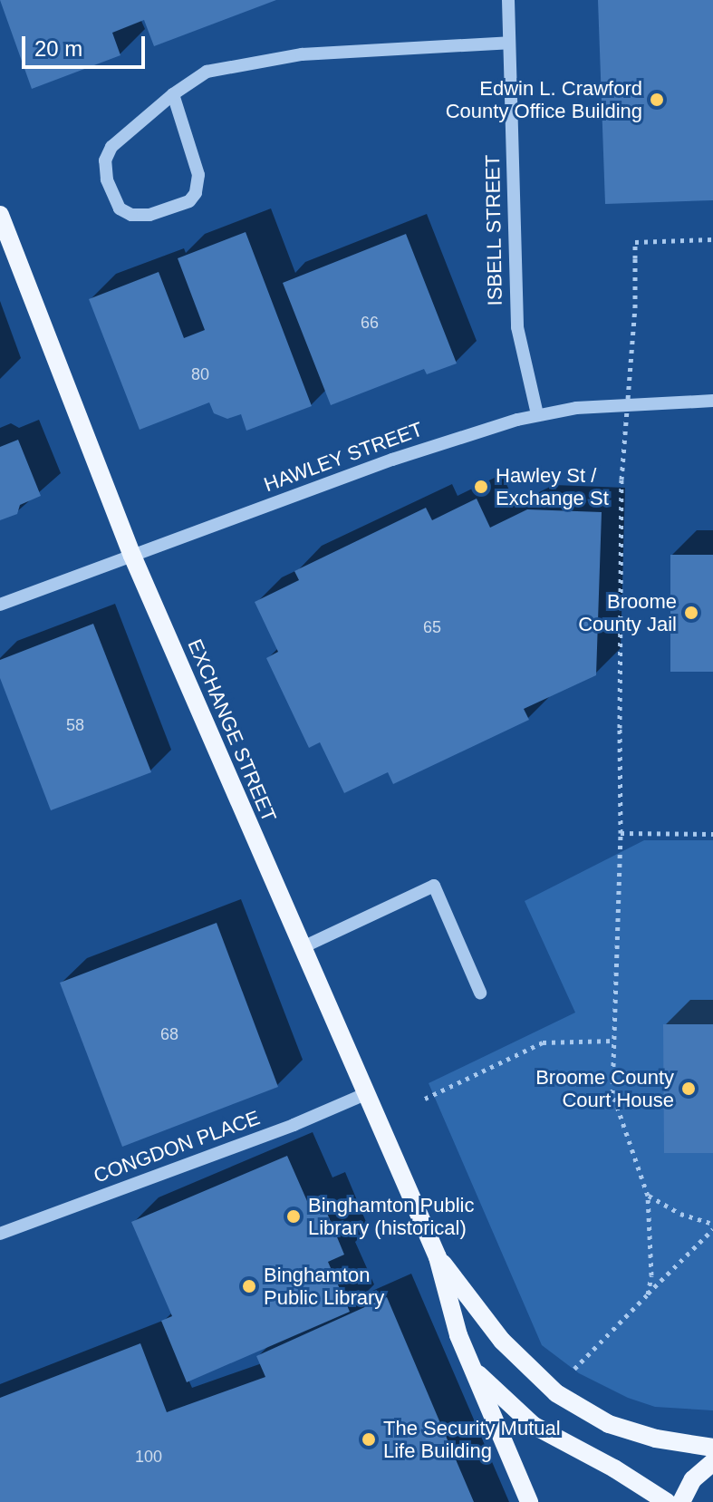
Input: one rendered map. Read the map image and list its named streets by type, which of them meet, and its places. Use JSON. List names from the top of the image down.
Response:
{
  "streets": {
    "main road": ["EXCHANGE STREET"],
    "street": ["ISBELL STREET", "HAWLEY STREET", "CONGDON PLACE"]
  },
  "crossings": [
    ["ISBELL STREET", "HAWLEY STREET"],
    ["HAWLEY STREET", "EXCHANGE STREET"],
    ["EXCHANGE STREET", "CONGDON PLACE"]
  ],
  "places": [
    "Edwin L. Crawford County Office Building",
    "Hawley St / Exchange St",
    "Broome County Jail",
    "Broome County Court House",
    "Binghamton Public Library (historical)",
    "Binghamton Public Library",
    "The Security Mutual Life Building"
  ],
  "house_numbers": [
    "66",
    "80",
    "65",
    "58",
    "68",
    "100"
  ],
  "scale_bar": "20 m"
}
